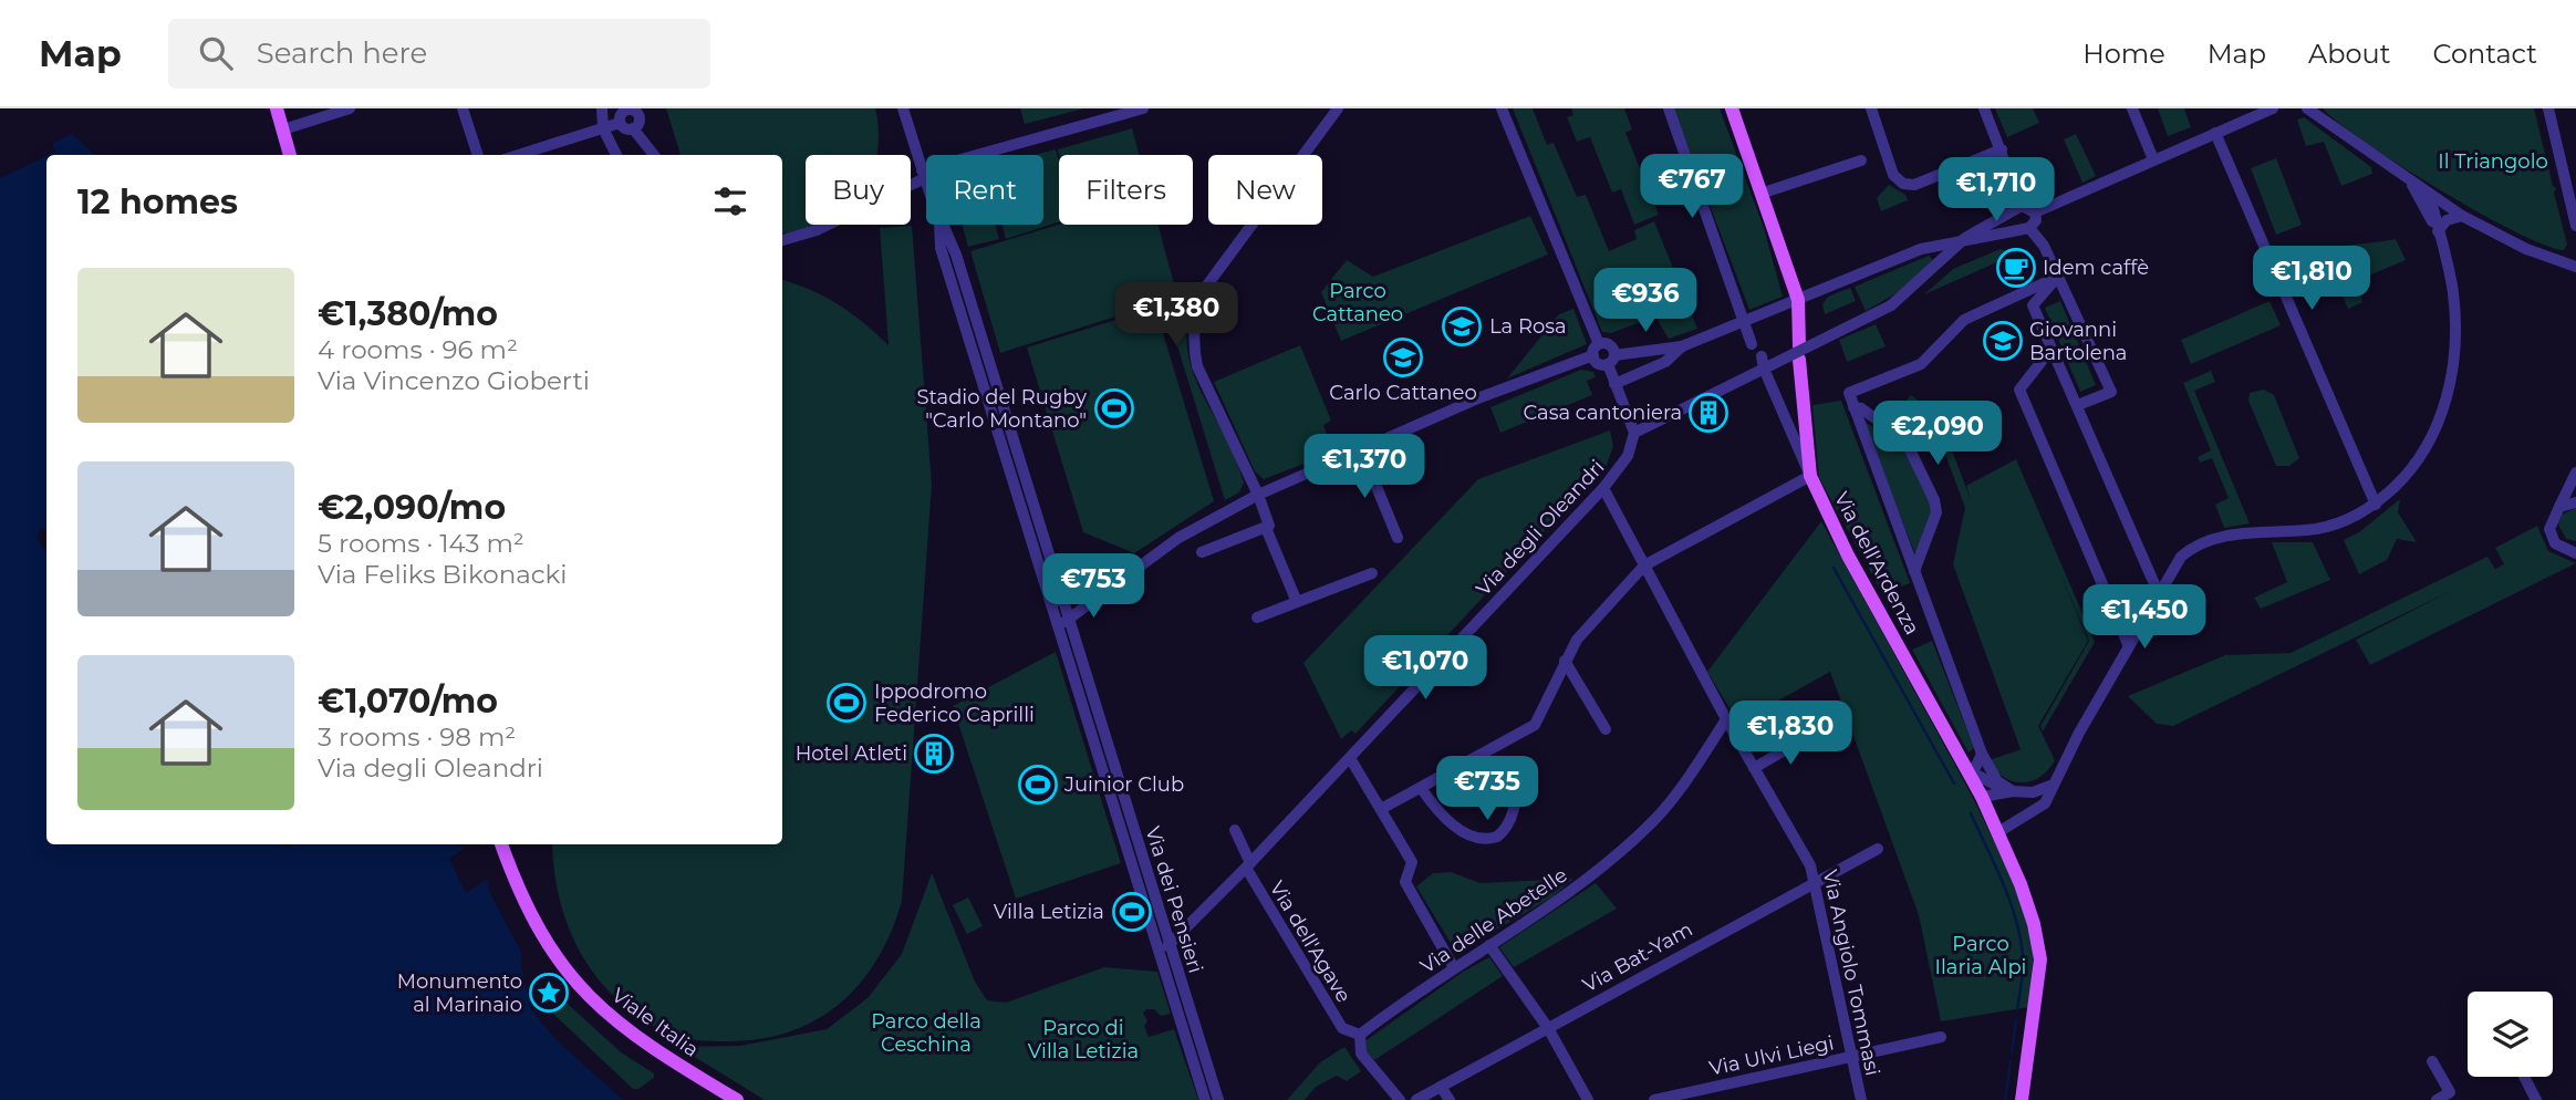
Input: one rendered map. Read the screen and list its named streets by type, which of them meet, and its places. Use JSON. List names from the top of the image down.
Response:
{
  "streets": {
    "main road": ["Via dell'Ardenza", "Viale Italia"],
    "street": [
      "Via degli Oleandri",
      "Via dei Pensieri",
      "Via delle Abetelle",
      "Via dell'Agave",
      "Via Bat-Yam",
      "Via Angiolo Tommasi",
      "Via Ulvi Liegi"
    ]
  },
  "crossings": [
    ["Via degli Oleandri", "Via dei Pensieri"],
    ["Via degli Oleandri", "Via dell'Agave"],
    ["Via degli Oleandri", "Via Angiolo Tommasi"],
    ["Via delle Abetelle", "Via dell'Agave"],
    ["Via delle Abetelle", "Via Angiolo Tommasi"],
    ["Via Bat-Yam", "Via Angiolo Tommasi"],
    ["Via Angiolo Tommasi", "Via Ulvi Liegi"]
  ],
  "parks": [
    "Il Triangolo",
    "Parco Cattaneo",
    "Parco Ilaria Alpi",
    "Parco della Ceschina",
    "Parco di Villa Letizia"
  ],
  "places": {
    "cafe": ["Idem caffè"],
    "school or university": ["La Rosa", "Giovanni Bartolena", "Carlo Cattaneo"],
    "sports": [
      "Stadio del Rugby \"Carlo Montano\"",
      "Ippodromo Federico Caprilli",
      "Juinior Club",
      "Villa Letizia"
    ],
    "building": ["Casa cantoniera", "Hotel Atleti"],
    "place": ["Monumento al Marinaio"]
  },
  "page": {
    "header": "Map",
    "search": "Search here",
    "nav": [
      "Home",
      "Map",
      "About",
      "Contact"
    ],
    "price": [
      "€767",
      "€1,710",
      "€1,810",
      "€936",
      "€1,380",
      "€2,090",
      "€1,370",
      "€753",
      "€1,450",
      "€1,070",
      "€1,830",
      "€735"
    ],
    "chip": [
      "Buy",
      "Rent",
      "Filters",
      "New"
    ],
    "heading": "12 homes",
    "list": [
      {
        "name": "€1,380/mo",
        "note": "4 rooms · 96 m² · Via Vincenzo Gioberti"
      },
      {
        "name": "€2,090/mo",
        "note": "5 rooms · 143 m² · Via Feliks Bikonacki"
      },
      {
        "name": "€1,070/mo",
        "note": "3 rooms · 98 m² · Via degli Oleandri"
      }
    ]
  }
}
